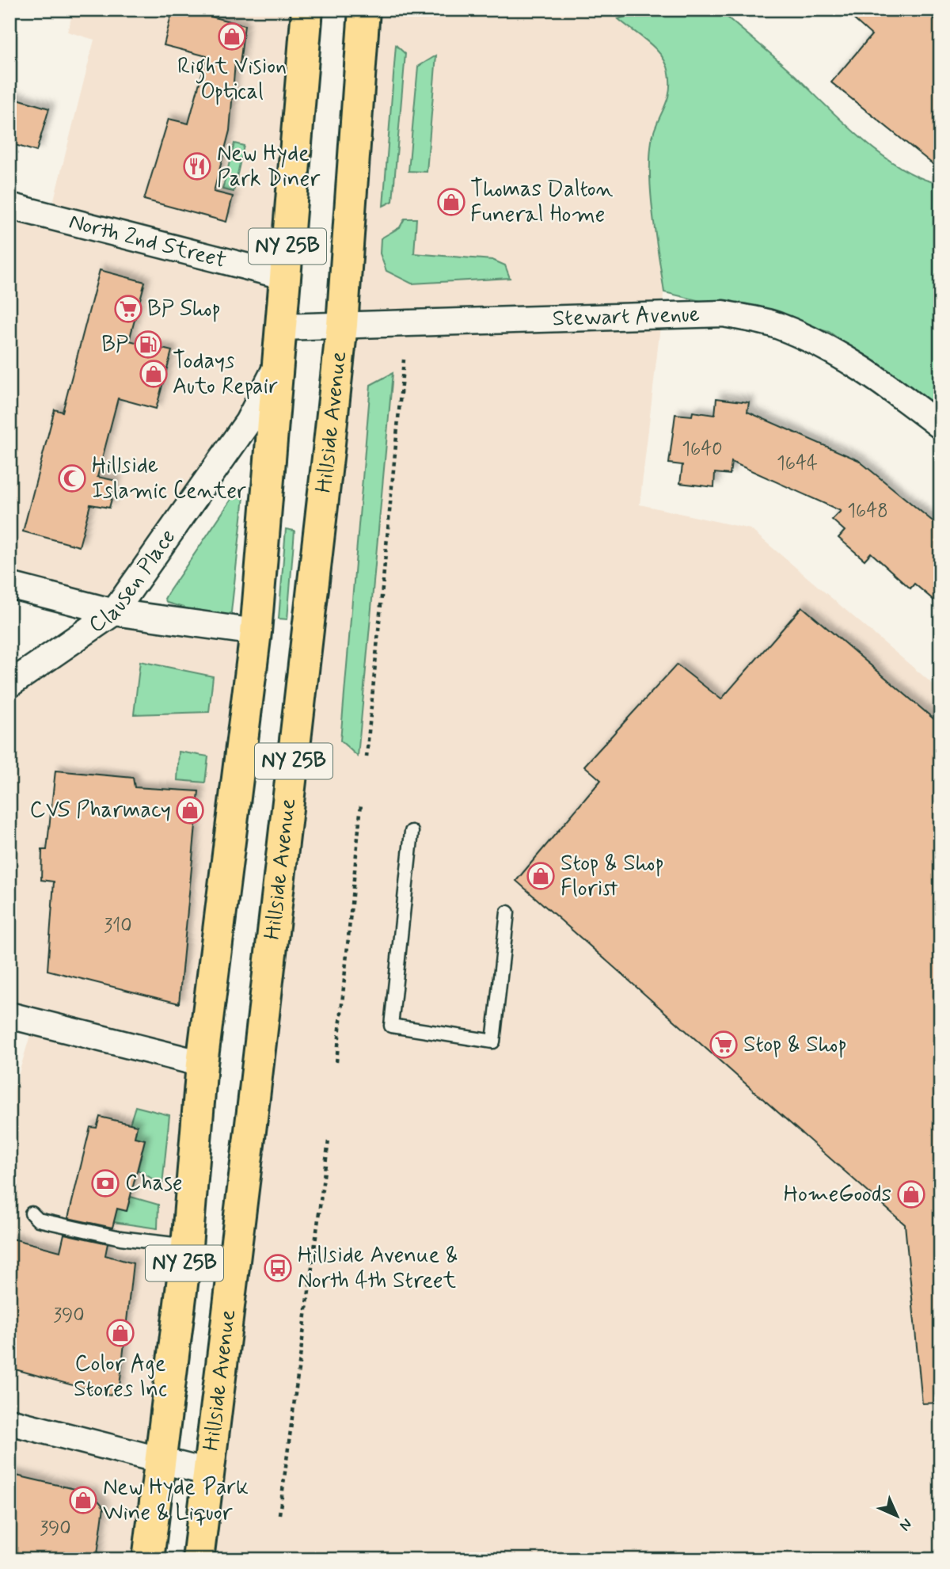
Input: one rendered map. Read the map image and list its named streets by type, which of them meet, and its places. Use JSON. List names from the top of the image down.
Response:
{
  "streets": {
    "main road": ["NY 25B", "Hillside Avenue"],
    "street": ["North 2nd Street", "Stewart Avenue", "Clausen Place"]
  },
  "crossings": [
    ["North 2nd Street", "NY 25B"],
    ["NY 25B", "Stewart Avenue"],
    ["NY 25B", "Clausen Place"],
    ["Stewart Avenue", "Hillside Avenue"]
  ],
  "places": {
    "shop": [
      "Right Vision Optical",
      "Thomas Dalton Funeral Home",
      "Todays Auto Repair",
      "CVS Pharmacy",
      "Stop & Shop Florist",
      "HomeGoods",
      "Color Age Stores Inc",
      "New Hyde Park Wine & Liquor"
    ],
    "restaurant": ["New Hyde Park Diner"],
    "supermarket": ["BP Shop", "Stop & Shop"],
    "fuel station": ["BP"],
    "mosque": ["Hillside Islamic Center"],
    "bank": ["Chase"],
    "bus stop": ["Hillside Avenue & North 4th Street"]
  },
  "house_numbers": [
    "1640",
    "1644",
    "1648",
    "310",
    "390",
    "390"
  ],
  "north": "bottom right"
}
